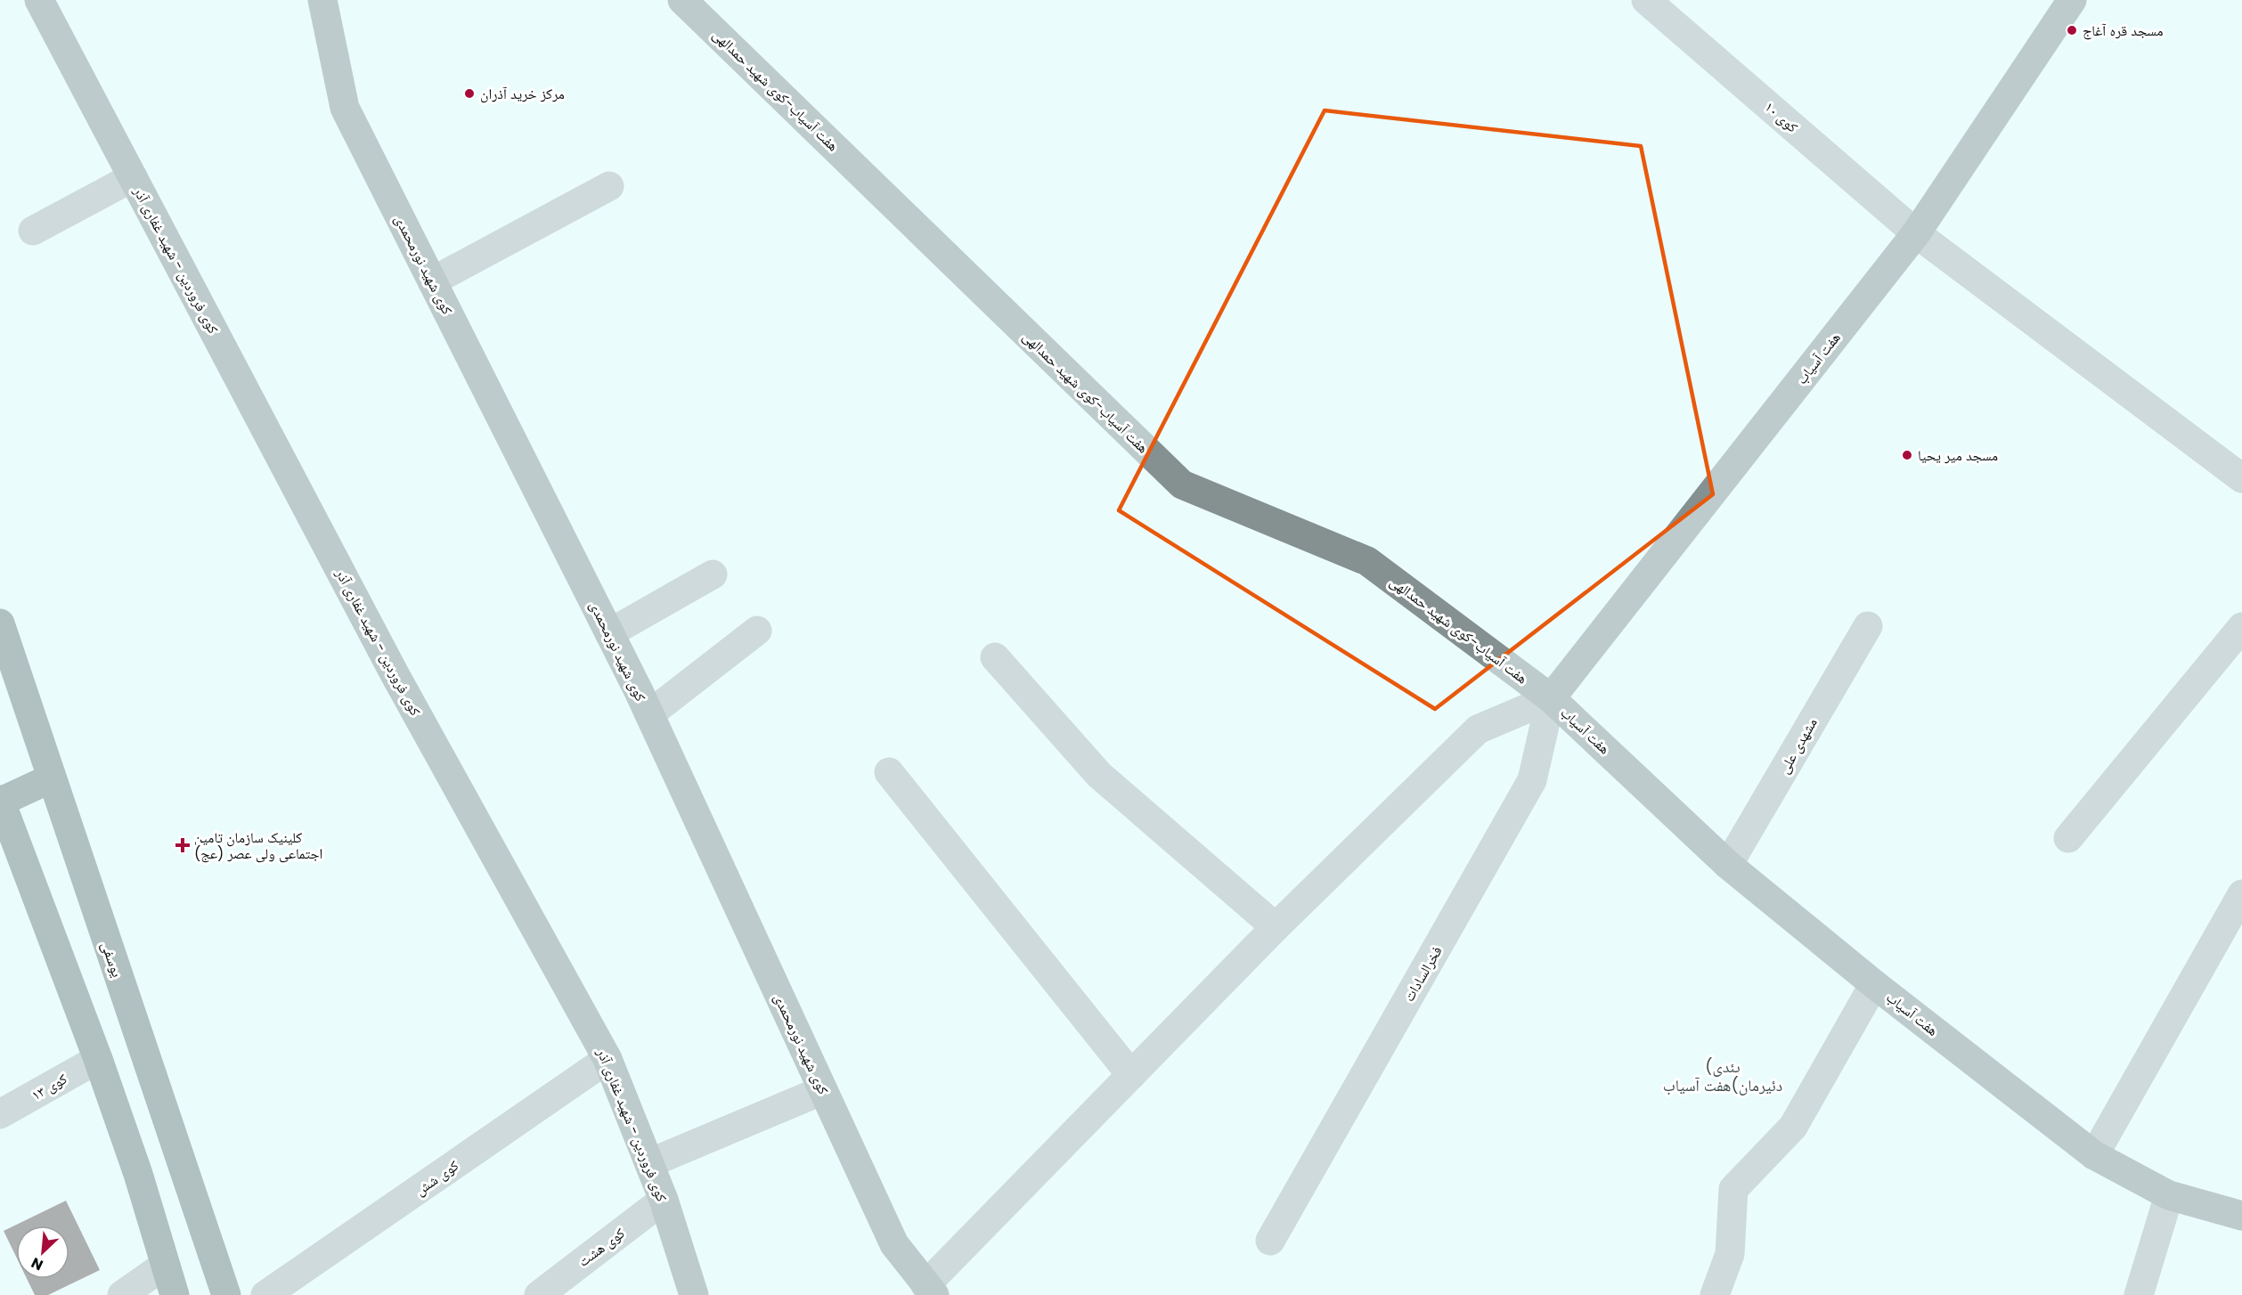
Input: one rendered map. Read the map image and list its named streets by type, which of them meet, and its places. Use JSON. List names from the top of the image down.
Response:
{
  "streets": {
    "main road": ["یوسفی"],
    "street": [
      "هفت آسیاب-کوی شهید حمدالهی",
      "کوی ۱۰",
      "کوی فروردین - شهید غفاری آذر",
      "کوی شهید نورمحمدی",
      "هفت آسیاب",
      "مشهدی علی",
      "فخرالسادات",
      "کوی ۱۳",
      "کوی شش",
      "کوی هشت"
    ]
  },
  "crossings": [
    ["هفت آسیاب-کوی شهید حمدالهی", "هفت آسیاب"],
    ["هفت آسیاب-کوی شهید حمدالهی", "فخرالسادات"],
    ["کوی ۱۰", "هفت آسیاب"],
    ["کوی فروردین - شهید غفاری آذر", "کوی شش"],
    ["کوی فروردین - شهید غفاری آذر", "کوی هشت"],
    ["هفت آسیاب", "مشهدی علی"],
    ["هفت آسیاب", "فخرالسادات"]
  ],
  "districts": ["(یئدی دئیرمان)هفت آسیاب"],
  "places": {
    "other": ["مسجد قره آغاج", "مرکز خرید آذران", "مسجد میر یحیا"],
    "health": ["کلینیک سازمان تامین اجتماعی ولی عصر (عج)"]
  },
  "north": "bottom left"
}
